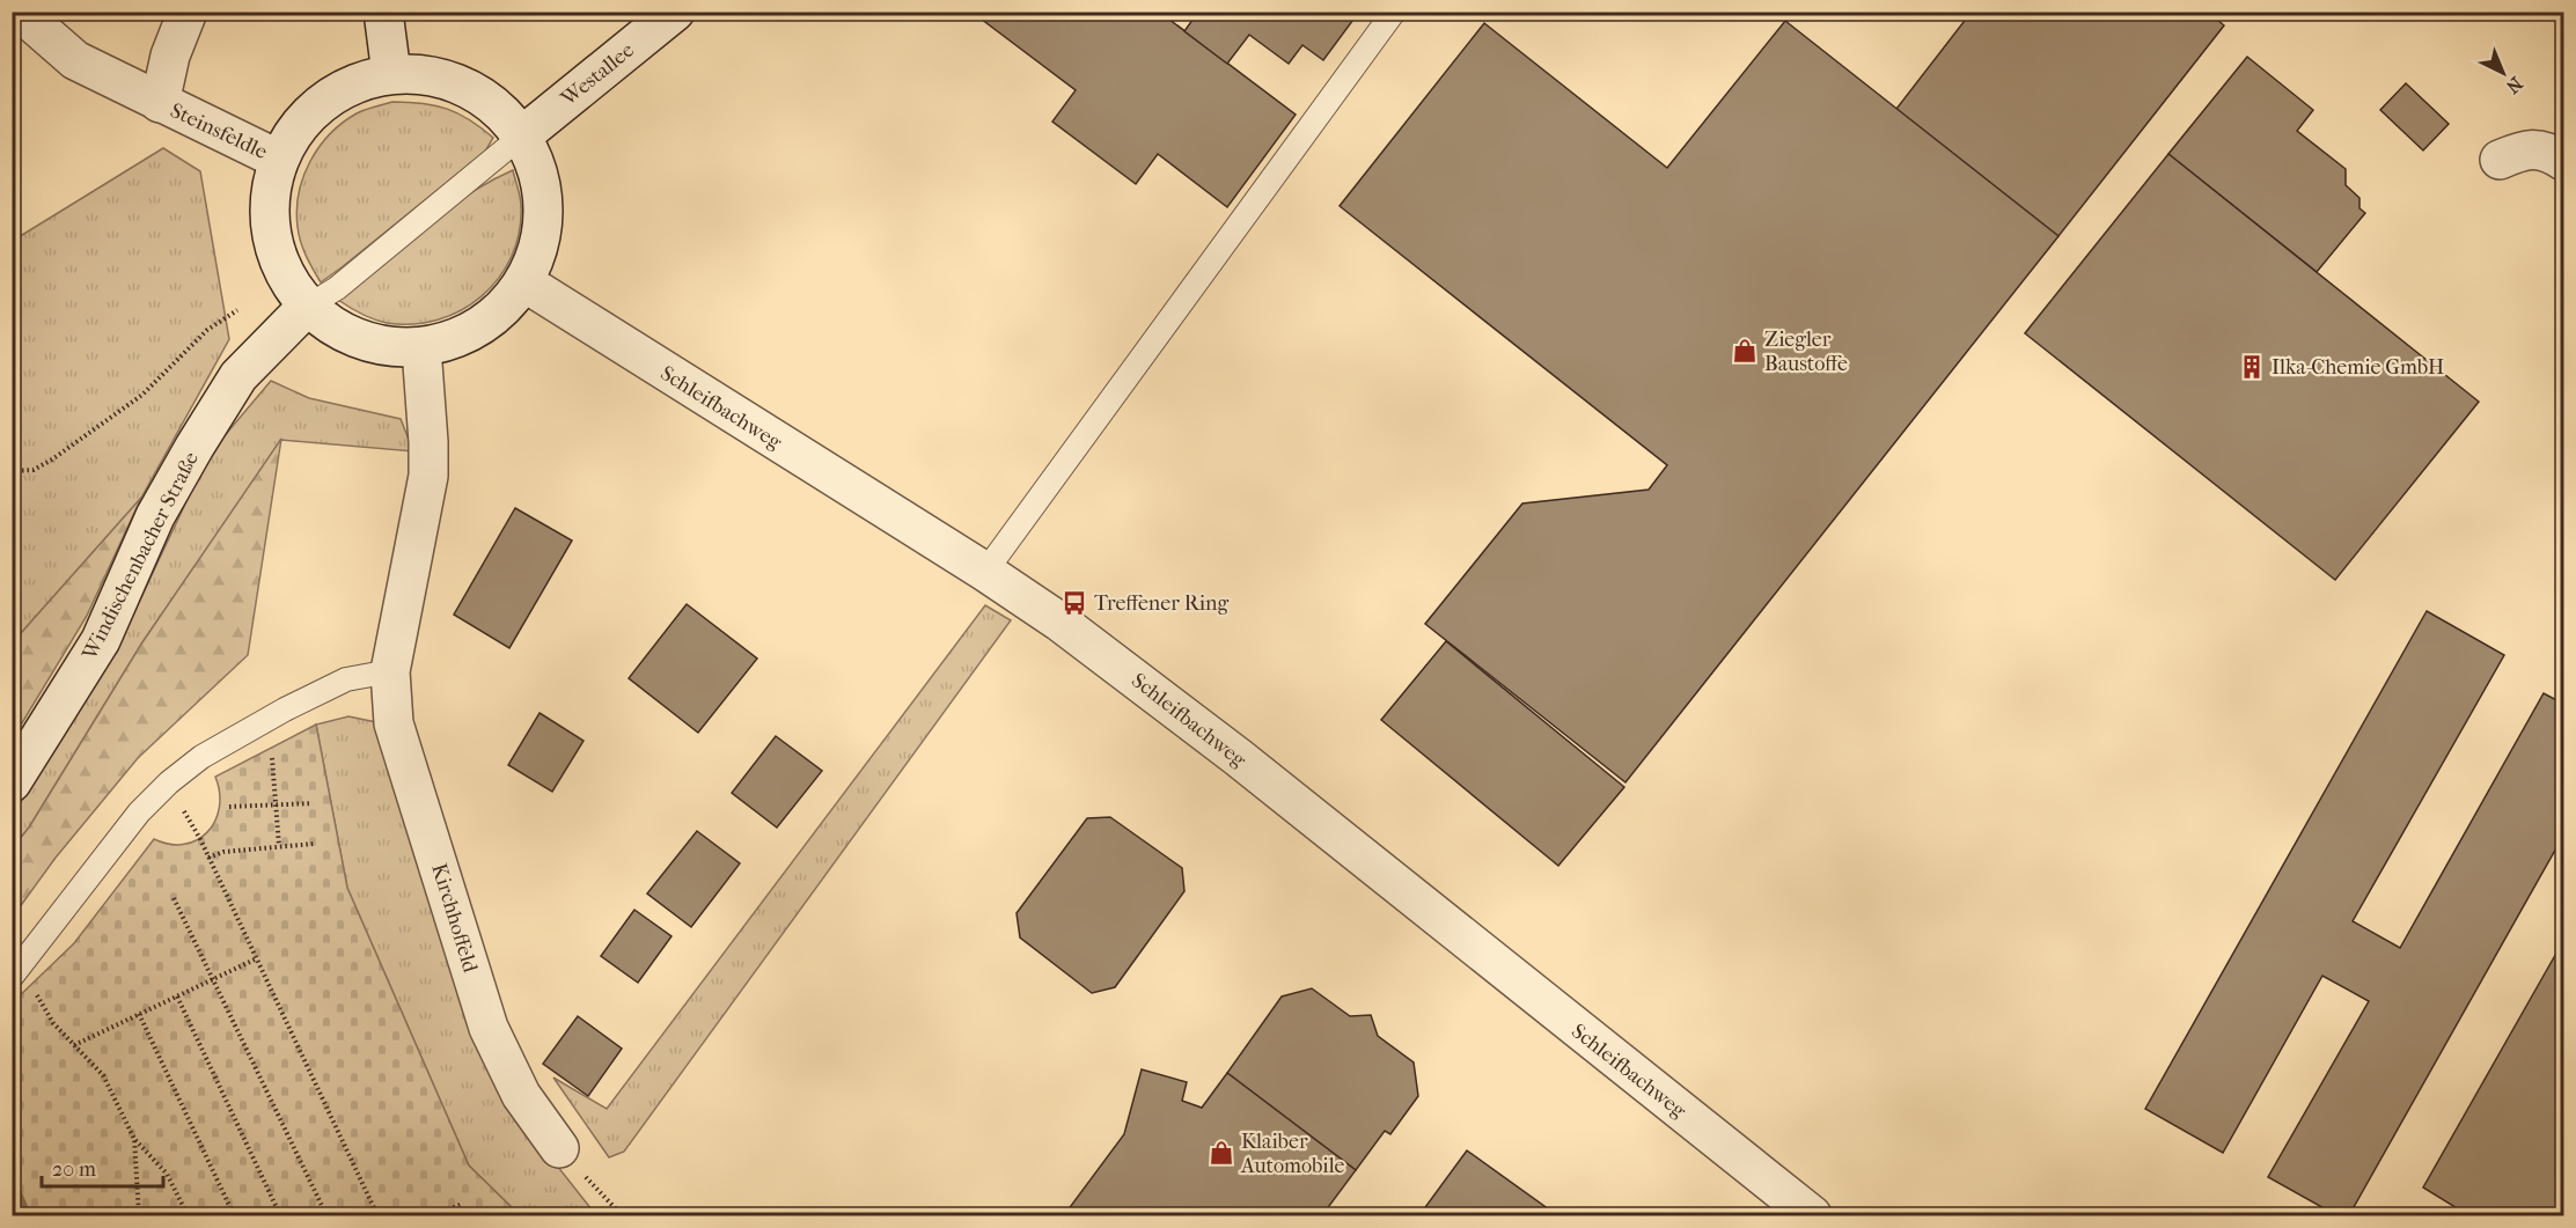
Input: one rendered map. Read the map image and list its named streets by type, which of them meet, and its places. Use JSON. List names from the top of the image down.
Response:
{
  "streets": {
    "street": [
      "Westallee",
      "Steinsfeldle",
      "Schleifbachweg",
      "Windischenbacher Straße",
      "Kirchhoffeld"
    ]
  },
  "places": {
    "shop": ["Ziegler Baustoffe", "Klaiber Automobile"],
    "building": ["Ilka-Chemie GmbH"],
    "bus stop": ["Treffener Ring"]
  },
  "scale_bar": "20 m",
  "north": "bottom right"
}
